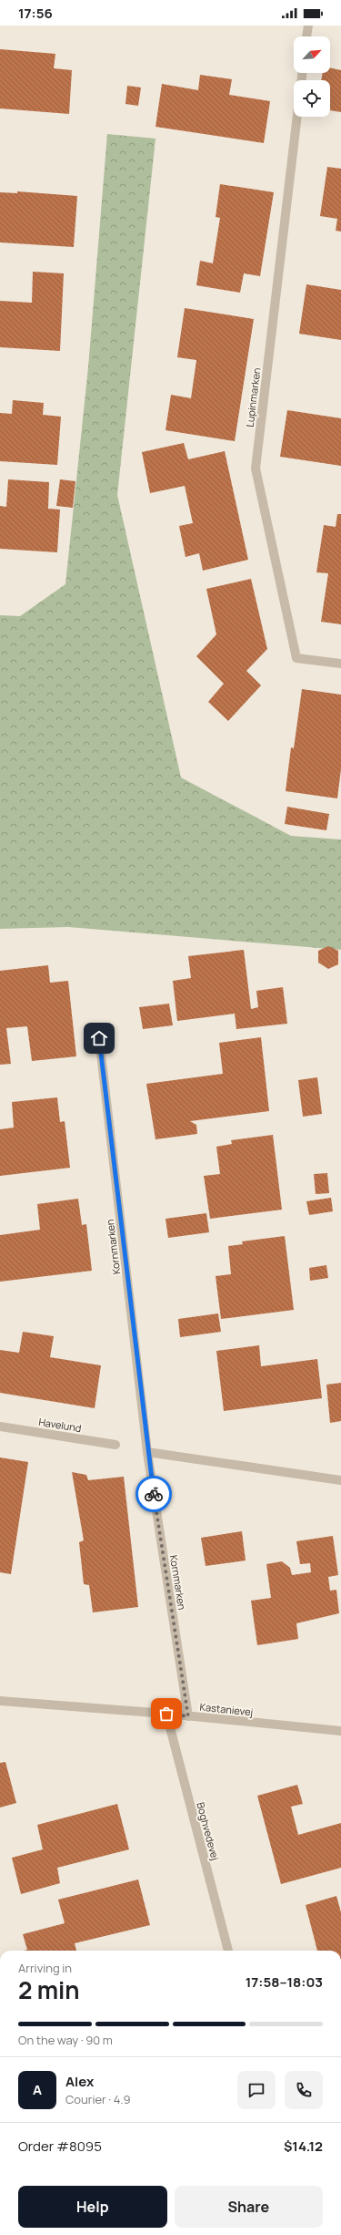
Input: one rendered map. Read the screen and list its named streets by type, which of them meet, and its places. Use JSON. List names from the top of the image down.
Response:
{
  "streets": {
    "street": [
      "Lupinmarken",
      "Kornmarken",
      "Havelund",
      "Kastanievej",
      "Boghvedevej"
    ]
  },
  "crossings": [
    ["Kornmarken", "Kastanievej"],
    ["Kastanievej", "Boghvedevej"]
  ],
  "north": "top right",
  "page": {
    "status": "17:56",
    "heading": ["2 min", "Arriving in", "17:58–18:03"],
    "panel": [
      "Alex",
      "Courier · 4.9",
      "Order #8095",
      "$14.12"
    ],
    "bar": "On the way · 90 m",
    "round": "A",
    "buttons": ["Help", "Share"]
  }
}
